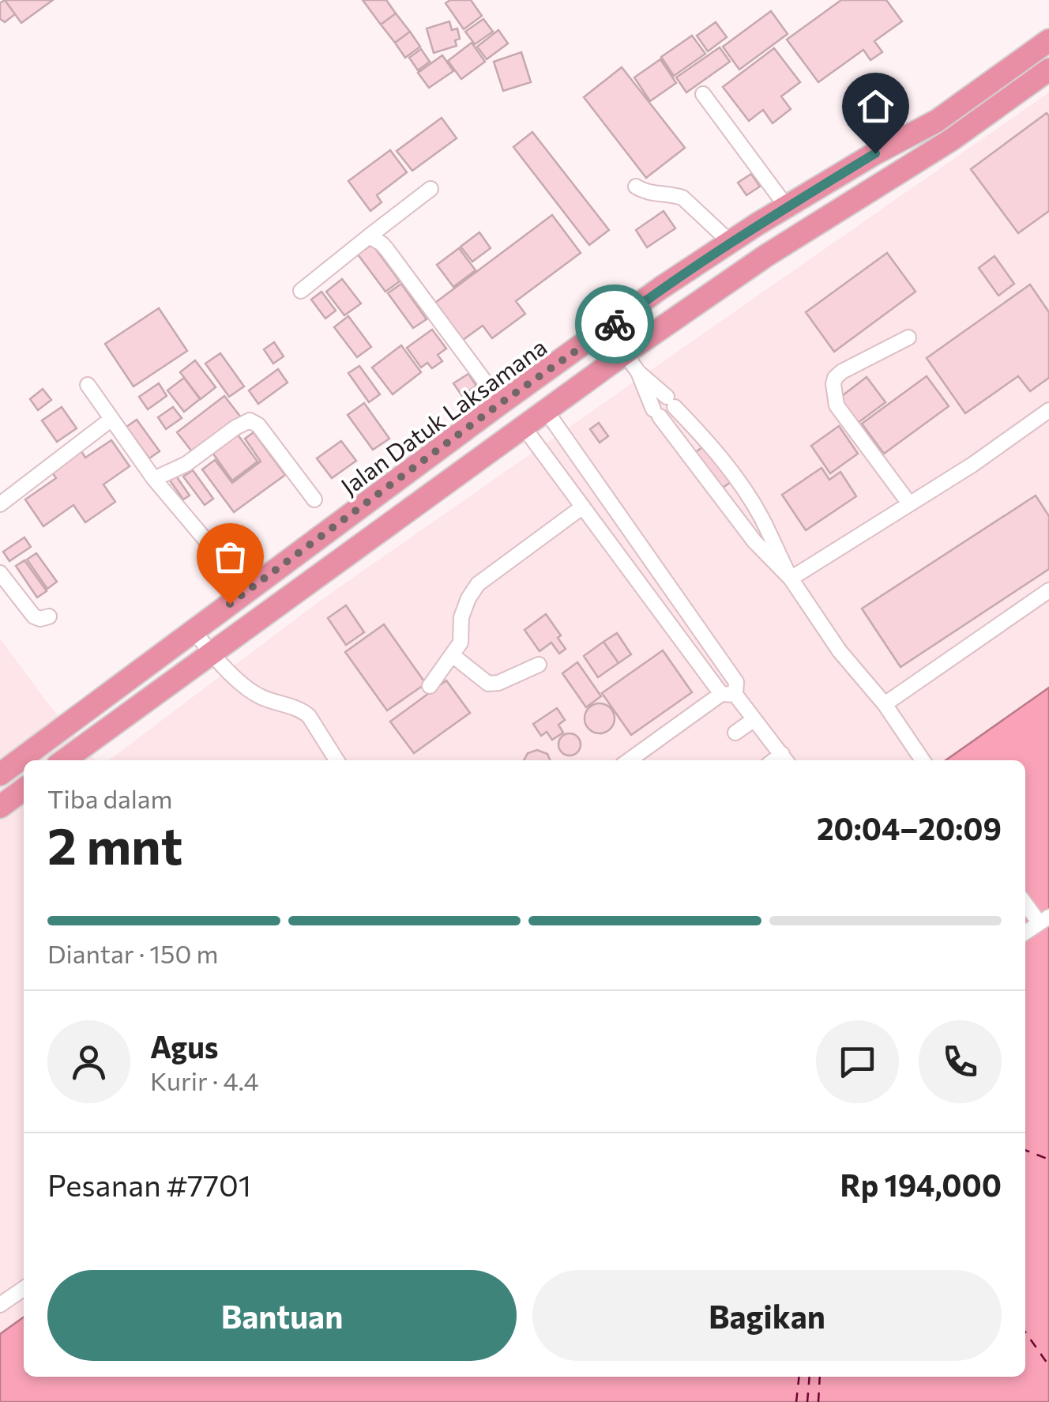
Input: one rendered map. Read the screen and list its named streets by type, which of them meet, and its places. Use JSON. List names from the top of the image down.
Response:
{
  "streets": {
    "highway": ["Jalan Datuk Laksamana"]
  },
  "page": {
    "heading": ["2 mnt", "Tiba dalam", "20:04–20:09"],
    "panel": [
      "Agus",
      "Kurir · 4.4",
      "Pesanan #7701",
      "Rp 194,000"
    ],
    "bar": "Diantar · 150 m",
    "buttons": ["Bantuan", "Bagikan"]
  }
}
